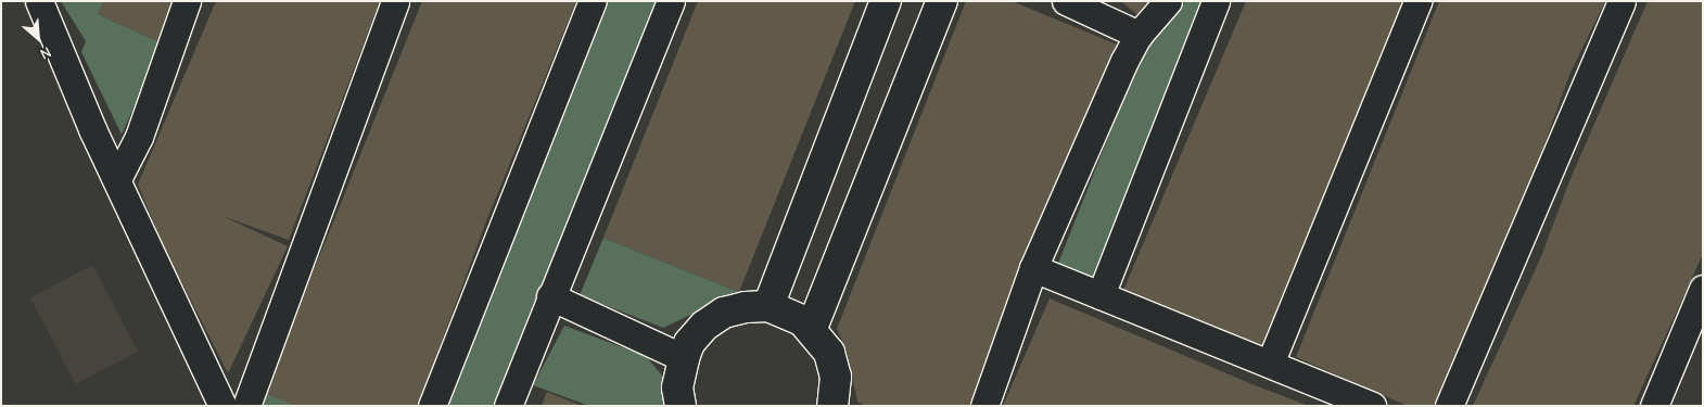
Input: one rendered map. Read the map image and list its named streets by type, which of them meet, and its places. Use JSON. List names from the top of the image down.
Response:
{
  "north": "bottom right"
}
